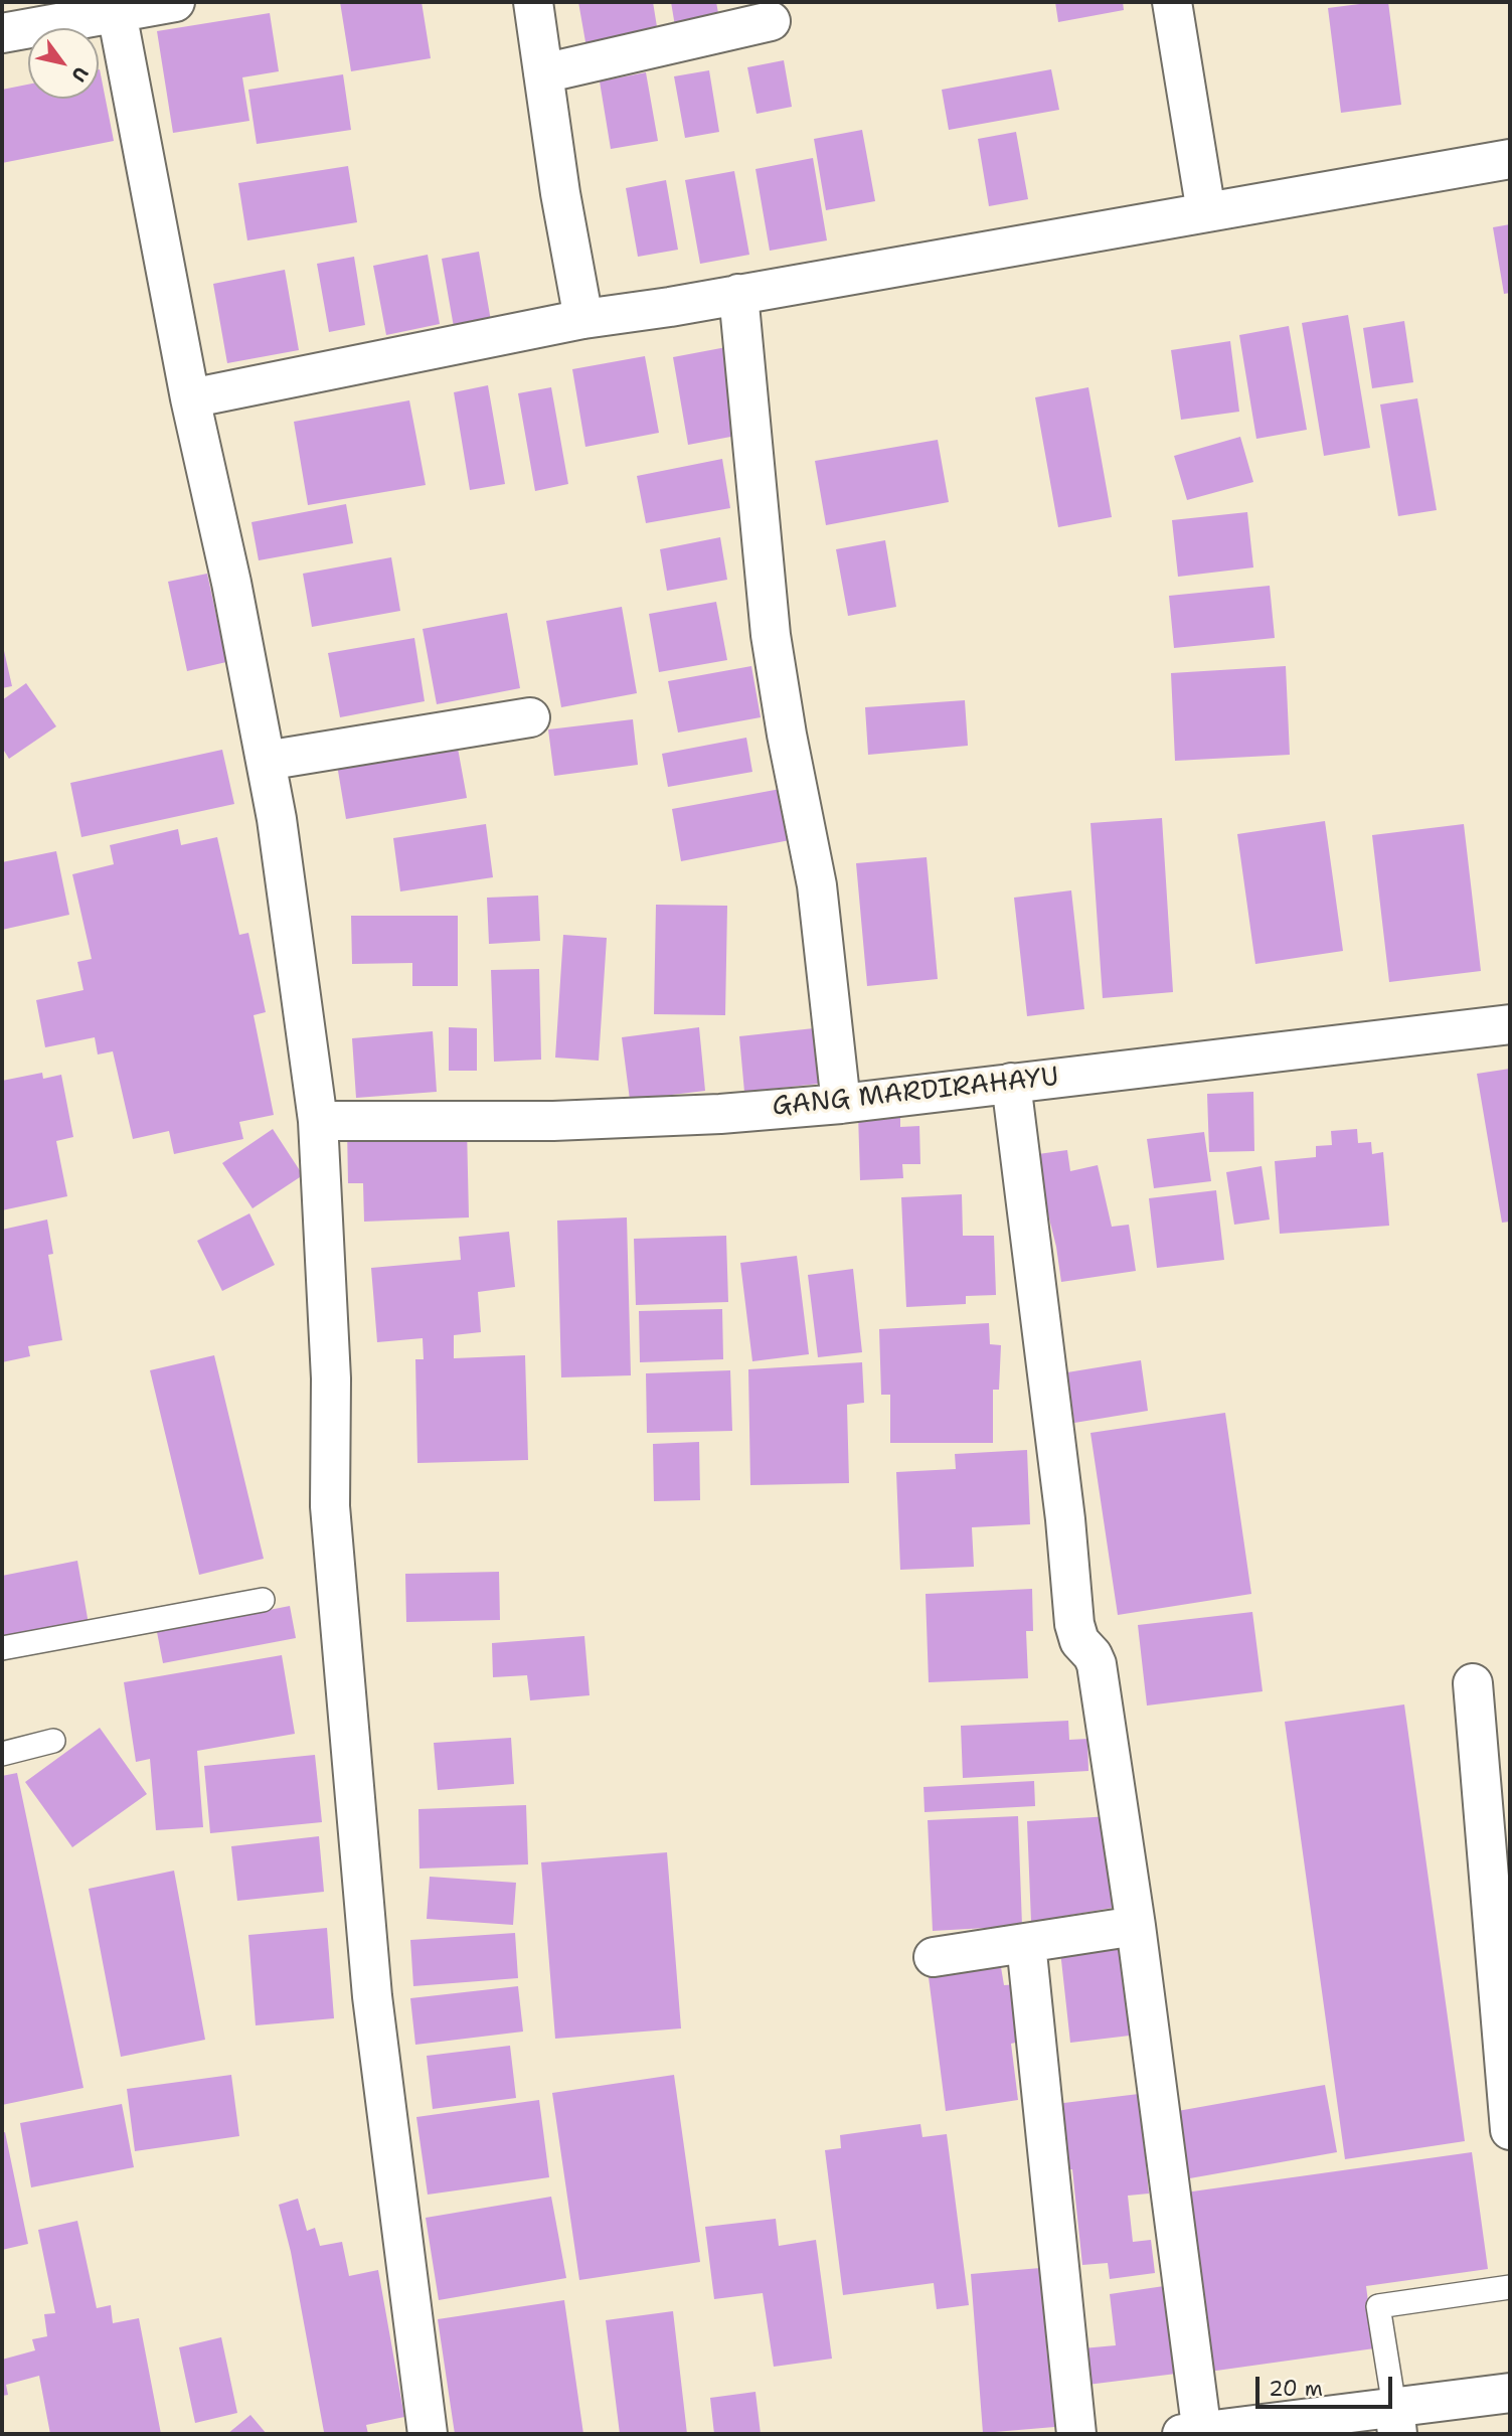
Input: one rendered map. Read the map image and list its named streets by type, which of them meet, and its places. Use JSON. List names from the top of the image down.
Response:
{
  "streets": {
    "street": ["GANG MARDIRAHAYU"]
  },
  "scale_bar": "20 m",
  "north": "bottom right"
}
